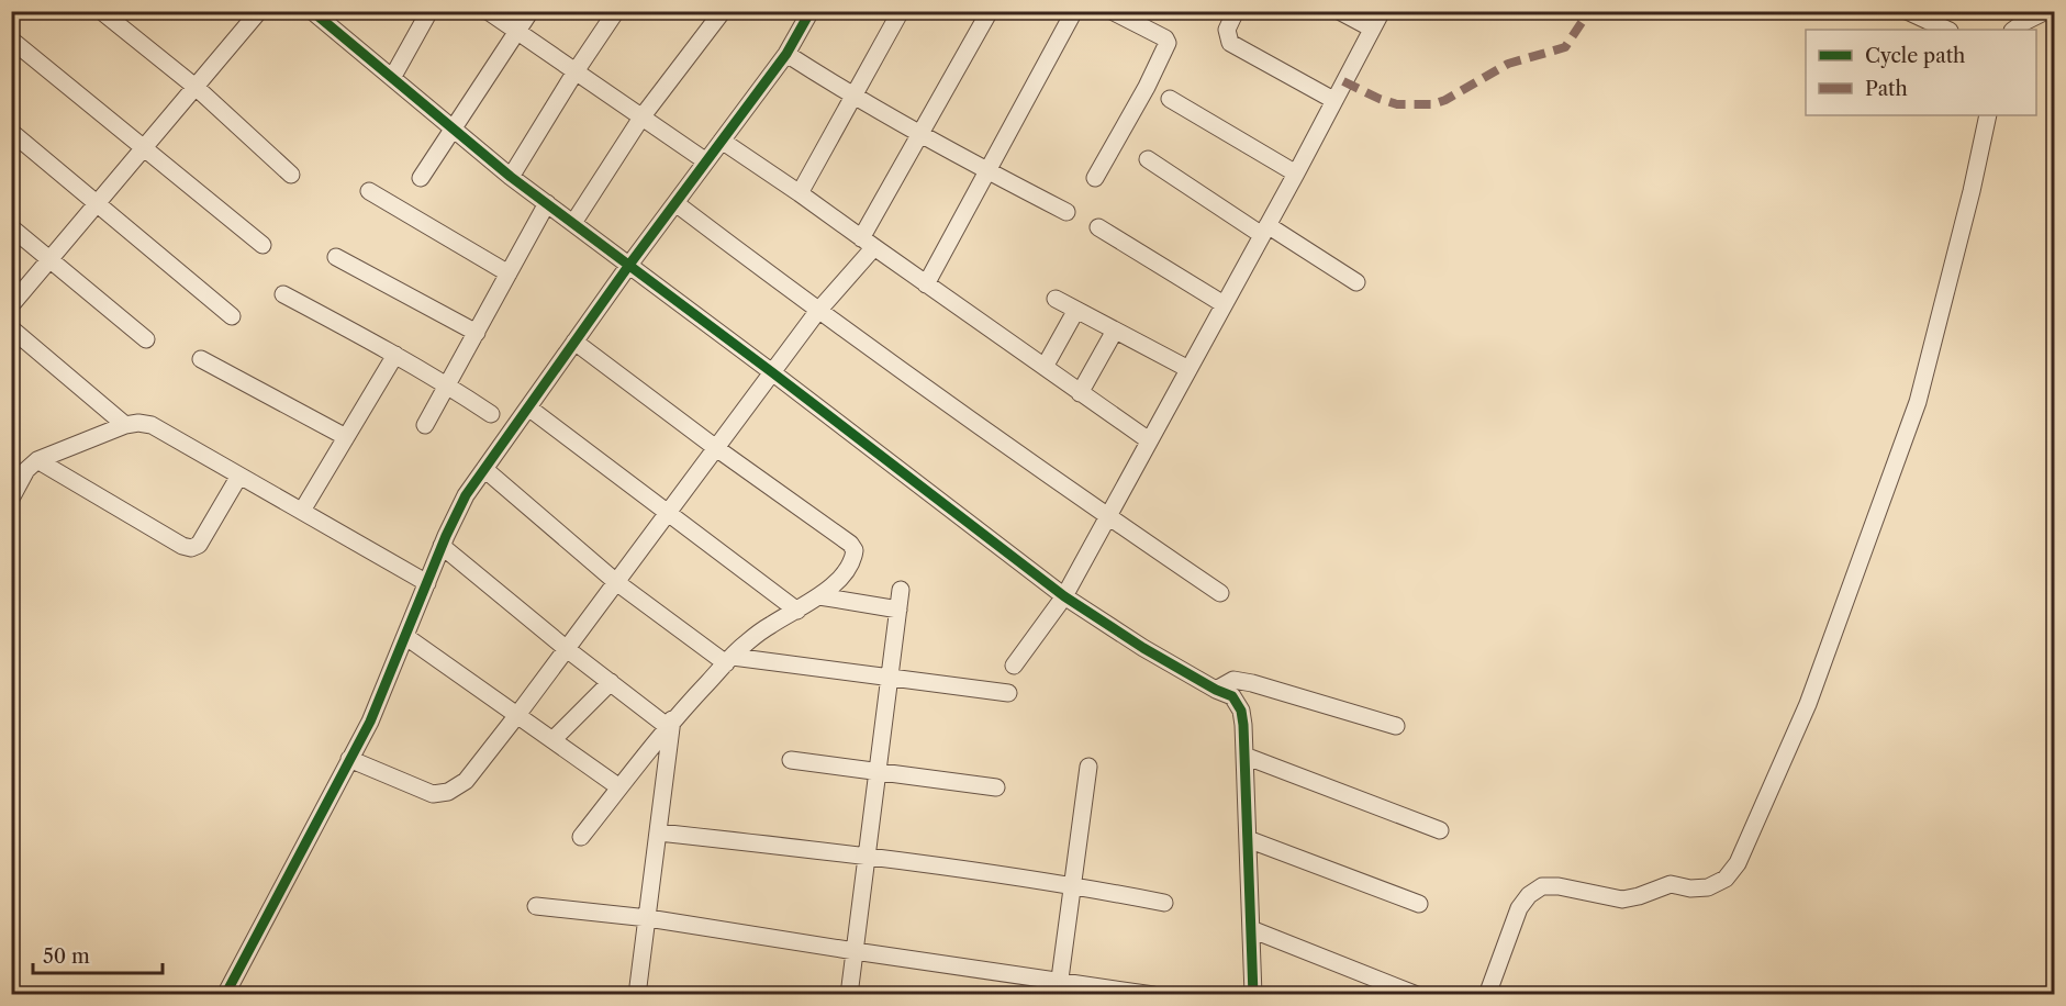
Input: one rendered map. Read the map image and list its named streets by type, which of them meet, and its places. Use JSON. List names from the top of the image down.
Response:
{
  "legend": ["Cycle path", "Path"],
  "scale_bar": "50 m"
}
